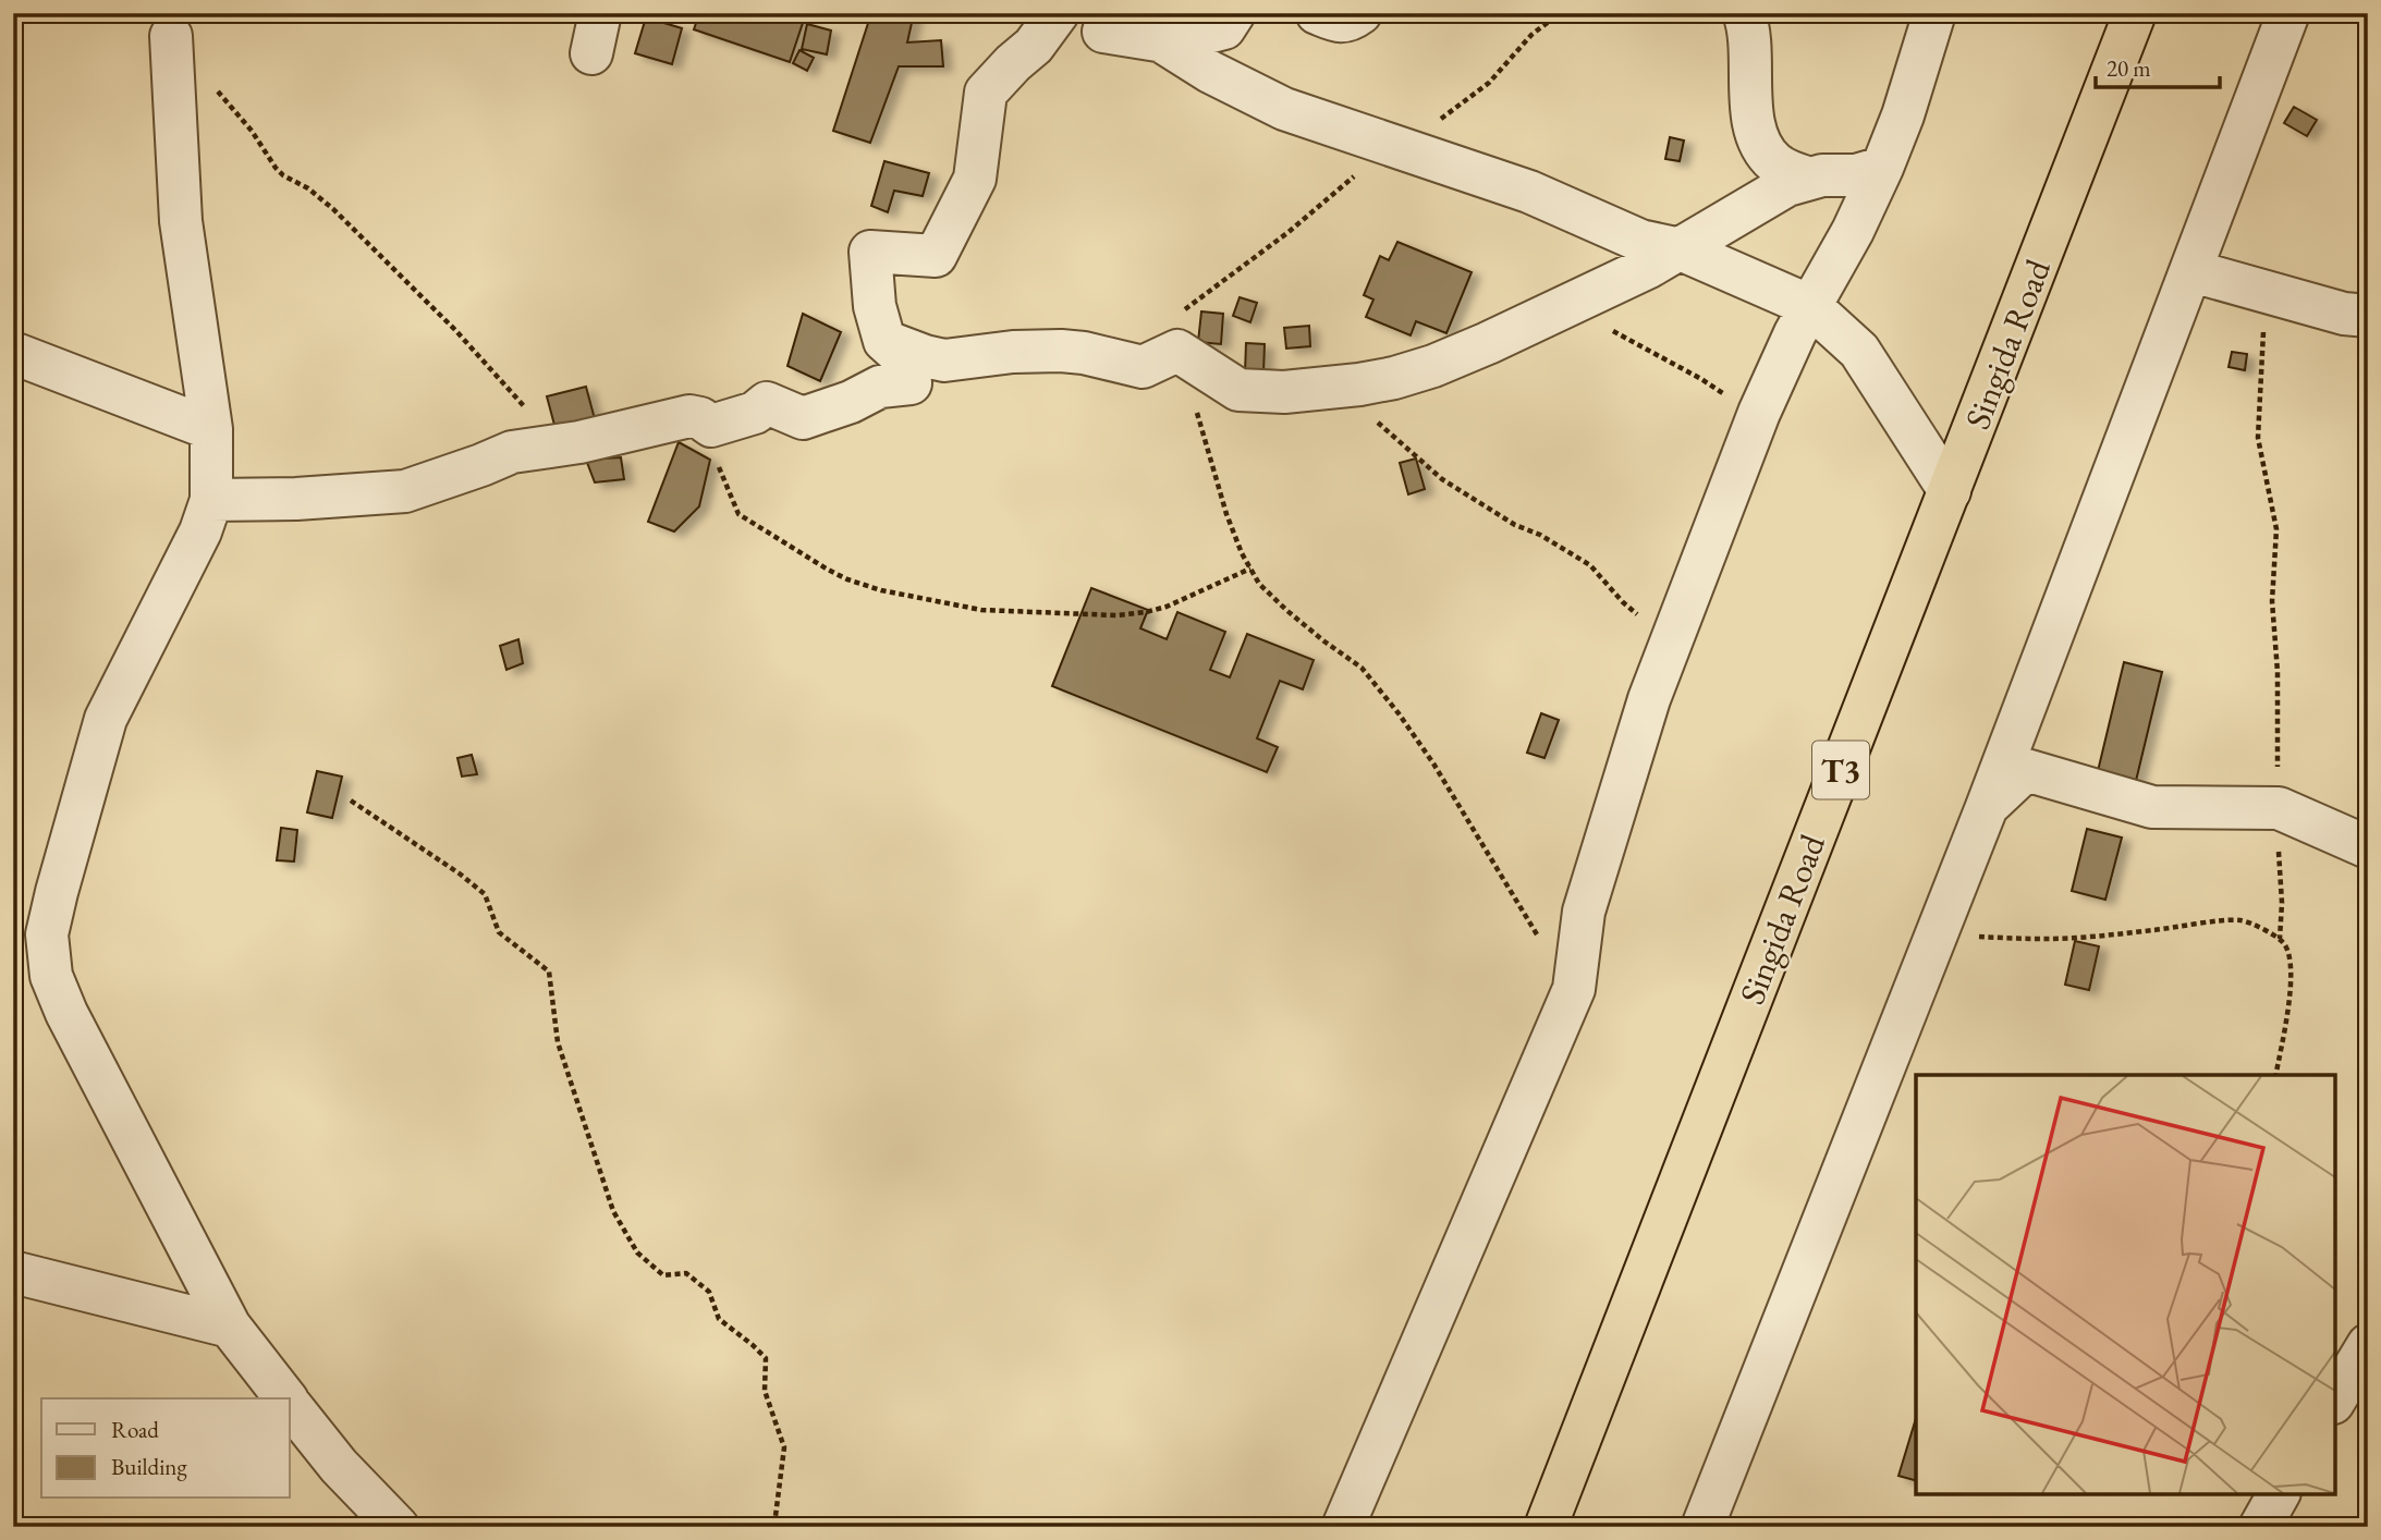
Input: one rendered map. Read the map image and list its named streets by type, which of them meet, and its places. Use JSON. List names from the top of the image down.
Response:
{
  "streets": {
    "highway": ["Singida Road", "T3"]
  },
  "legend": ["Road", "Building"],
  "scale_bar": "20 m"
}
